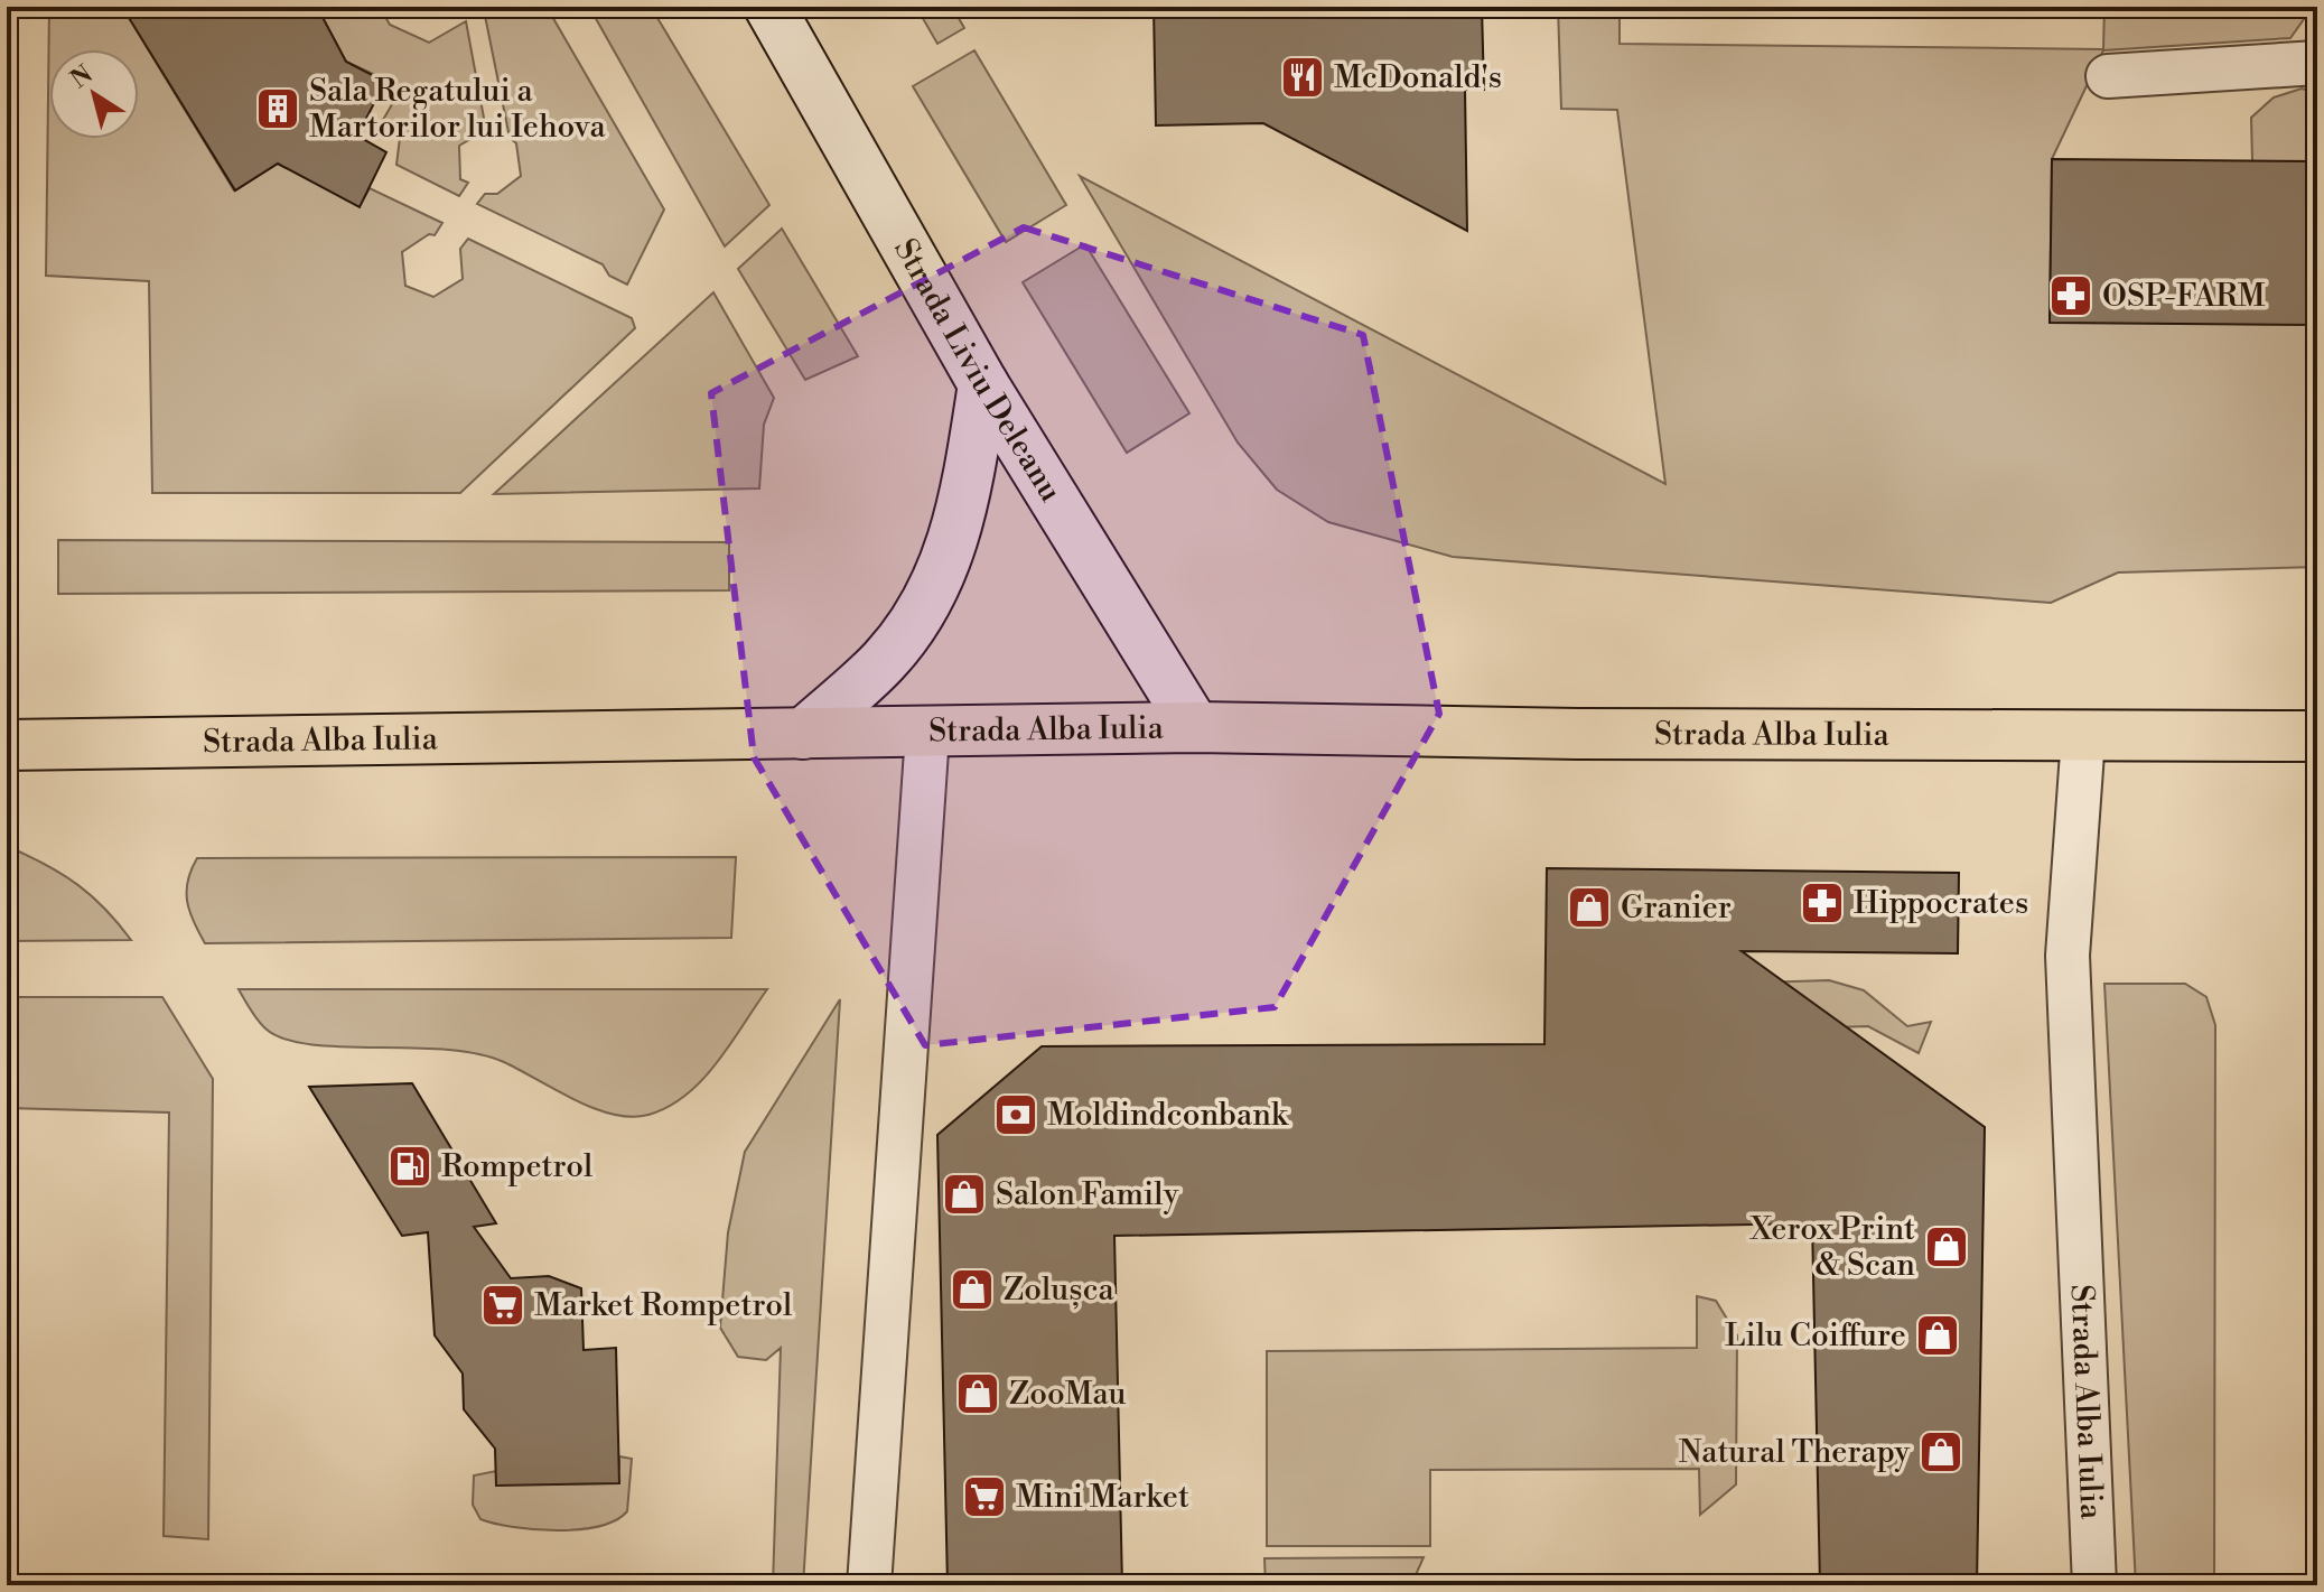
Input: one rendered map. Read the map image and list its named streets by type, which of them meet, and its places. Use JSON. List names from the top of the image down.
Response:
{
  "streets": {
    "main road": ["Strada Liviu Deleanu", "Strada Alba Iulia"]
  },
  "crossings": [
    ["Strada Liviu Deleanu", "Strada Alba Iulia"]
  ],
  "places": {
    "restaurant": ["McDonald's"],
    "building": ["Sala Regatului a Martorilor lui Iehova"],
    "pharmacy": ["OSP-FARM", "Hippocrates"],
    "shop": [
      "Granier",
      "Salon Family",
      "Xerox Print & Scan",
      "Zolușca",
      "Lilu Coiffure",
      "ZooMau",
      "Natural Therapy"
    ],
    "bank": ["Moldindconbank"],
    "fuel station": ["Rompetrol"],
    "supermarket": ["Market Rompetrol", "Mini Market"]
  },
  "north": "top left"
}
